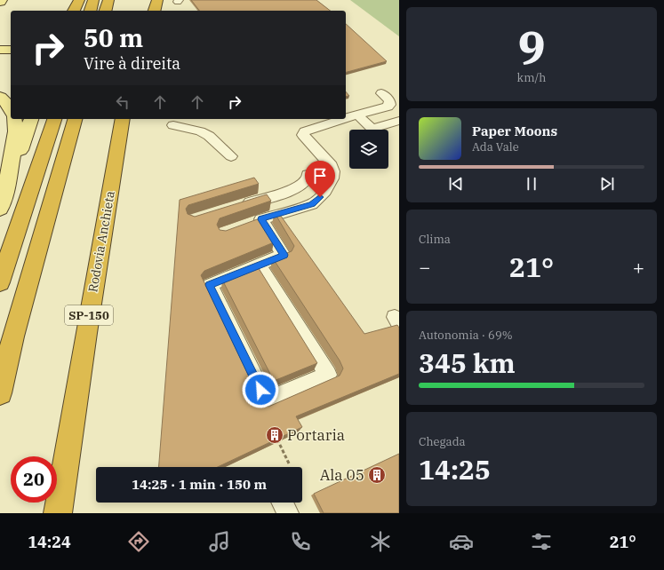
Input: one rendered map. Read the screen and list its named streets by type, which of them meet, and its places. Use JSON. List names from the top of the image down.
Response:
{
  "streets": {
    "highway": ["Rodovia Anchieta", "SP-150"]
  },
  "places": {
    "building": ["Portaria", "Ala 05"]
  },
  "page": {
    "tile": [
      ["9", "km/h"],
      "Clima",
      ["Autonomia · 69%", "345 km"],
      ["Chegada", "14:25"]
    ],
    "turn": ["50 m", "Vire à direita"],
    "song": ["Paper Moons", "Ada Vale"],
    "heat": ["−", "21°", "+"],
    "limit": "20",
    "trip": "14:25 · 1 min · 150 m",
    "tabs": ["14:24", "21°"]
  }
}
